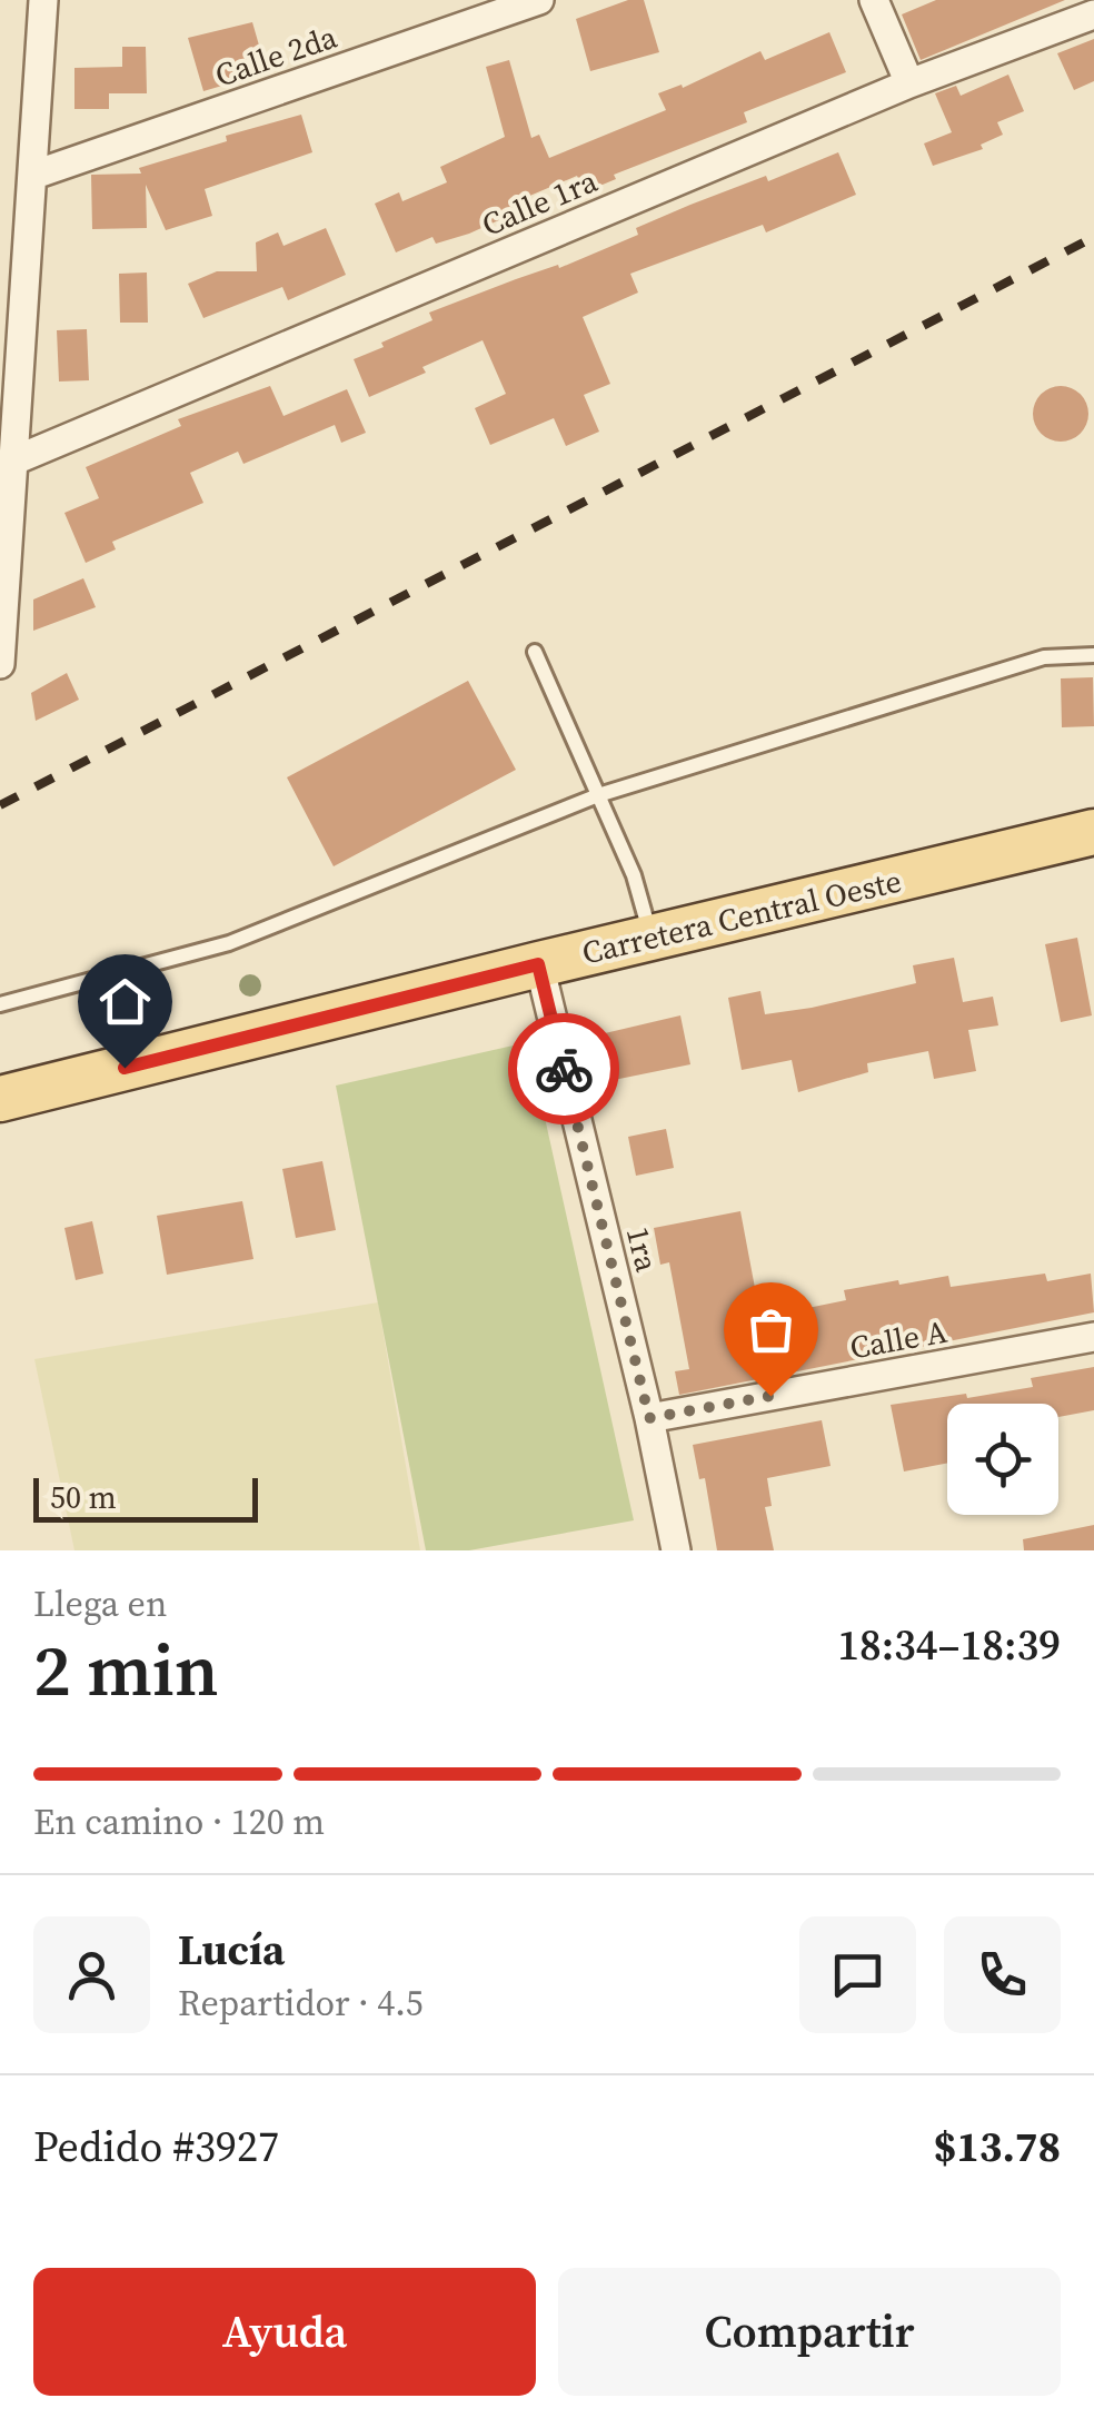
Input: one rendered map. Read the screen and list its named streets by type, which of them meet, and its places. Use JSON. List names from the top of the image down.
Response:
{
  "streets": {
    "main road": ["Carretera Central Oeste"],
    "street": [
      "Calle 2da",
      "Calle 1ra",
      "1ra",
      "Calle A"
    ]
  },
  "crossings": [
    ["Carretera Central Oeste", "1ra"],
    ["1ra", "Calle A"]
  ],
  "scale_bar": "50 m",
  "page": {
    "scale": "50 m",
    "heading": ["2 min", "Llega en", "18:34–18:39"],
    "panel": [
      "Lucía",
      "Repartidor · 4.5",
      "Pedido #3927",
      "$13.78"
    ],
    "bar": "En camino · 120 m",
    "buttons": ["Ayuda", "Compartir"]
  }
}
